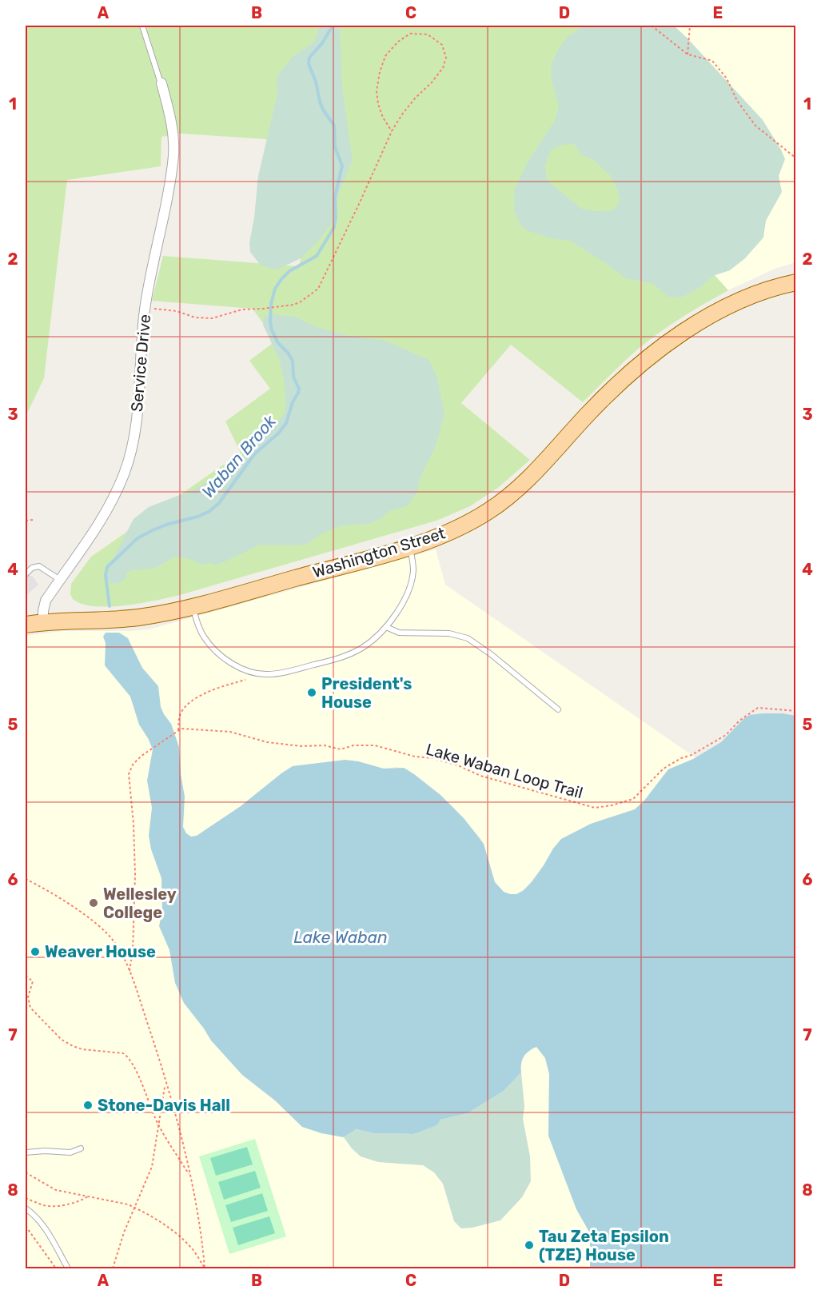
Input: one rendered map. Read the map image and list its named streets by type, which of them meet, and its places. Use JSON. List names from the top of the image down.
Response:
{
  "streets": {
    "main road": ["Washington Street"],
    "street": ["Service Drive"],
    "path": ["Lake Waban Loop Trail"]
  },
  "crossings": [
    ["Service Drive", "Washington Street"]
  ],
  "water": ["Waban Brook", "Lake Waban"],
  "places": [
    "President's House",
    "Wellesley College",
    "Weaver House",
    "Stone-Davis Hall",
    "Tau Zeta Epsilon (TZE) House"
  ],
  "grid": {
    "columns": [
      "A",
      "B",
      "C",
      "D",
      "E"
    ],
    "rows": [
      "1",
      "2",
      "3",
      "4",
      "5",
      "6",
      "7",
      "8"
    ]
  }
}
